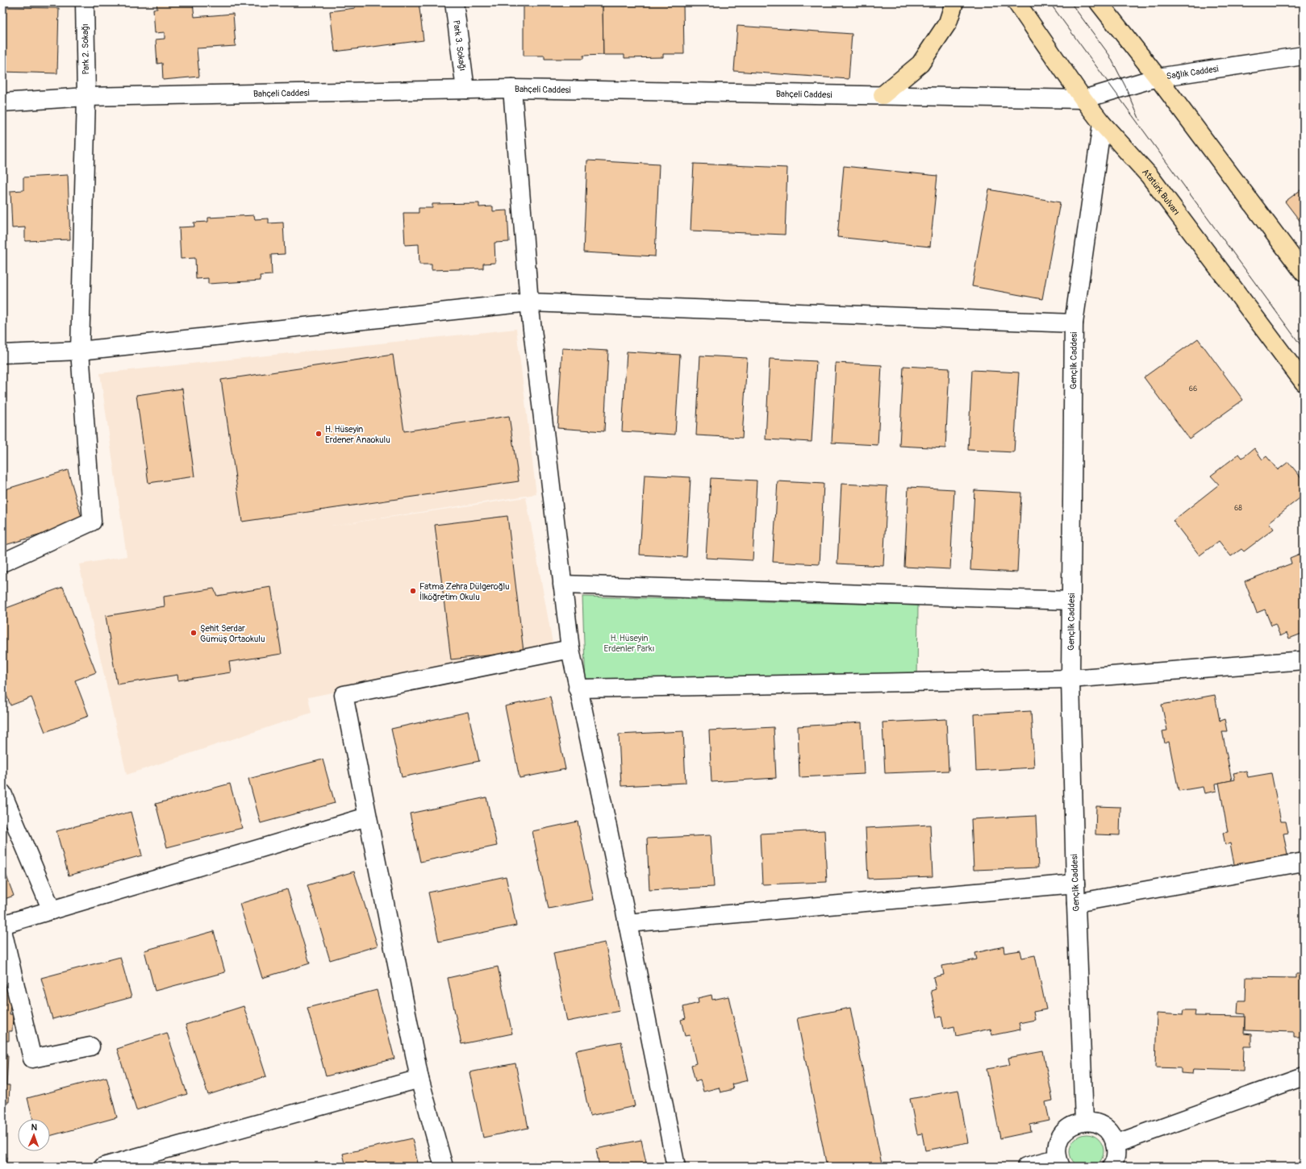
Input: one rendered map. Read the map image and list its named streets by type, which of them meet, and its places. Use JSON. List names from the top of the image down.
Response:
{
  "streets": {
    "main road": ["Atatürk Bulvarı"],
    "street": [
      "Park 3. Sokağı",
      "Park 2. Sokağı",
      "Sağlık Caddesi",
      "Bahçeli Caddesi",
      "Gençlik Caddesi"
    ]
  },
  "crossings": [
    ["Park 3. Sokağı", "Bahçeli Caddesi"],
    ["Park 2. Sokağı", "Bahçeli Caddesi"],
    ["Sağlık Caddesi", "Bahçeli Caddesi"],
    ["Sağlık Caddesi", "Atatürk Bulvarı"],
    ["Bahçeli Caddesi", "Atatürk Bulvarı"],
    ["Atatürk Bulvarı", "Gençlik Caddesi"]
  ],
  "parks": ["H. Hüseyin Erdenler Parkı"],
  "places": ["H. Hüseyin Erdener Anaokulu", "Fatma Zehra Dülgeroğlu İlköğretim Okulu", "Şehit Serdar Gümüş Ortaokulu"],
  "house_numbers": ["66", "68"],
  "north": "top"
}
